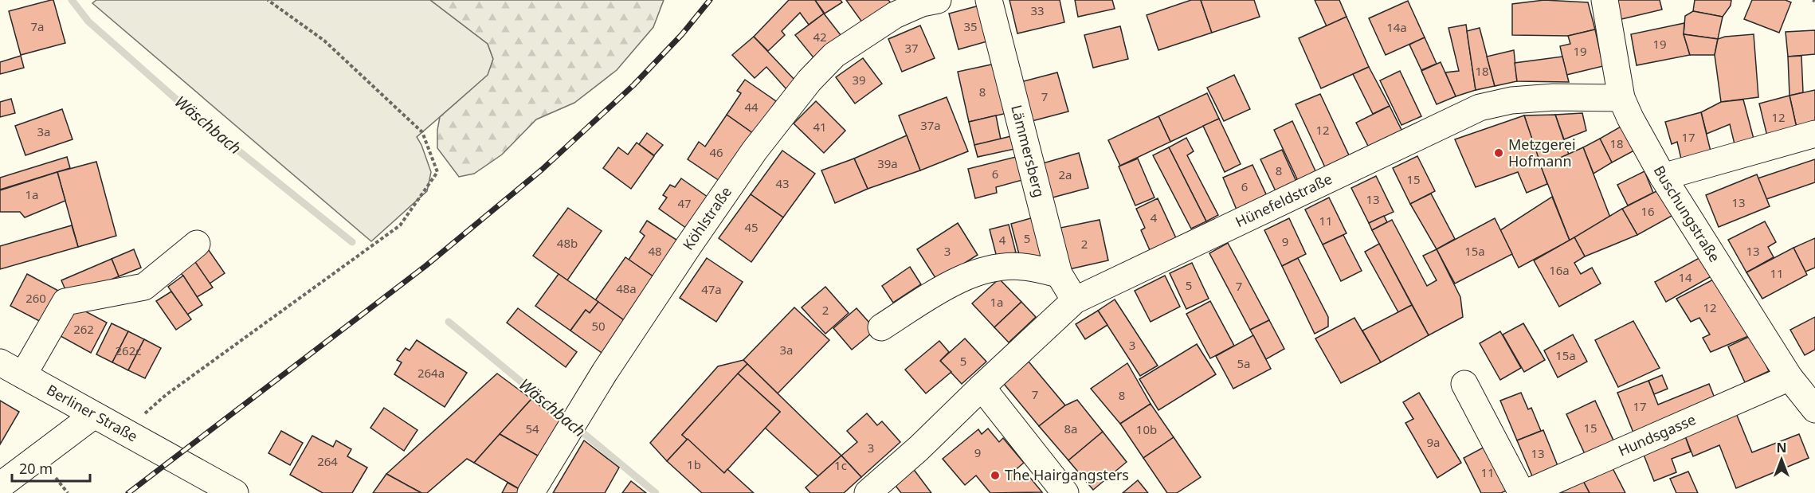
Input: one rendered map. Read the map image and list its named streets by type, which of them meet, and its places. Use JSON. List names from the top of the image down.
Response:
{
  "streets": {
    "street": [
      "Lämmersberg",
      "Hünefeldstraße",
      "Buschungstraße",
      "Köhlstraße",
      "Berliner Straße",
      "Hundsgasse"
    ]
  },
  "crossings": [
    ["Lämmersberg", "Hünefeldstraße"],
    ["Hünefeldstraße", "Buschungstraße"],
    ["Buschungstraße", "Hundsgasse"]
  ],
  "water": ["Wäschbach"],
  "places": ["Metzgerei Hofmann", "The Hairgangsters"],
  "house_numbers": [
    "33",
    "7a",
    "35",
    "14a",
    "42",
    "19",
    "37",
    "19",
    "18",
    "39",
    "8",
    "7",
    "44",
    "12",
    "37a",
    "41",
    "12",
    "3a",
    "17",
    "18",
    "46",
    "39a",
    "8",
    "6",
    "2a",
    "15",
    "43",
    "6",
    "1a",
    "13",
    "13",
    "47",
    "16",
    "4",
    "11",
    "45",
    "5",
    "4",
    "9",
    "48b",
    "2",
    "48",
    "3",
    "15a",
    "13",
    "16a",
    "11",
    "14",
    "5",
    "7",
    "48a",
    "47a",
    "260",
    "1a",
    "12",
    "2",
    "50",
    "262",
    "3",
    "3a",
    "262c",
    "15a",
    "5",
    "5a",
    "264a",
    "7",
    "8",
    "17",
    "15",
    "54",
    "8a",
    "10b",
    "9a",
    "3",
    "9",
    "13",
    "264",
    "1b",
    "1c",
    "11"
  ],
  "scale_bar": "20 m",
  "north": "top"
}
